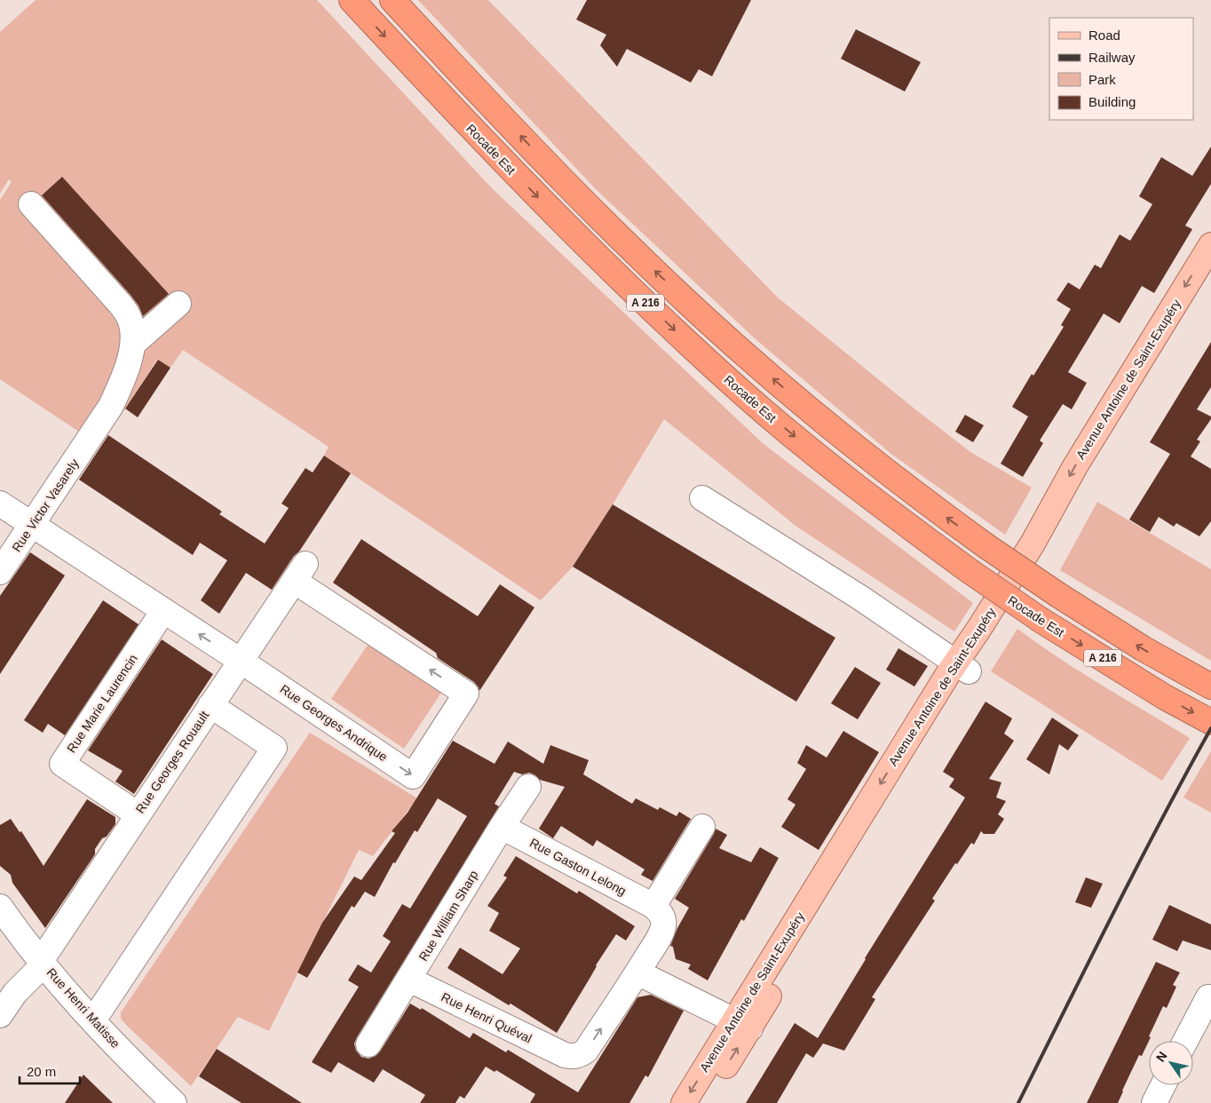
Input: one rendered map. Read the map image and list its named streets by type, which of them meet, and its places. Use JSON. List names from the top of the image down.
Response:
{
  "streets": {
    "highway": ["Rocade Est", "A 216"],
    "main road": ["Avenue Antoine de Saint-Exupéry"],
    "street": [
      "Rue Victor Vasarely",
      "Rue Marie Laurencin",
      "Rue Georges Andrique",
      "Rue Georges Rouault",
      "Rue Gaston Lelong",
      "Rue William Sharp",
      "Rue Henri Matisse",
      "Rue Henri Quéval"
    ]
  },
  "crossings": [
    ["Rue Victor Vasarely", "Rue Georges Andrique"],
    ["Rue Marie Laurencin", "Rue Georges Andrique"],
    ["Rue Marie Laurencin", "Rue Georges Rouault"],
    ["Rue Georges Andrique", "Rue Georges Rouault"],
    ["Rue Georges Rouault", "Rue Henri Matisse"],
    ["Rue Gaston Lelong", "Rue William Sharp"],
    ["Rue William Sharp", "Rue Henri Quéval"]
  ],
  "legend": [
    "Road",
    "Railway",
    "Park",
    "Building"
  ],
  "scale_bar": "20 m",
  "north": "top left"
}
